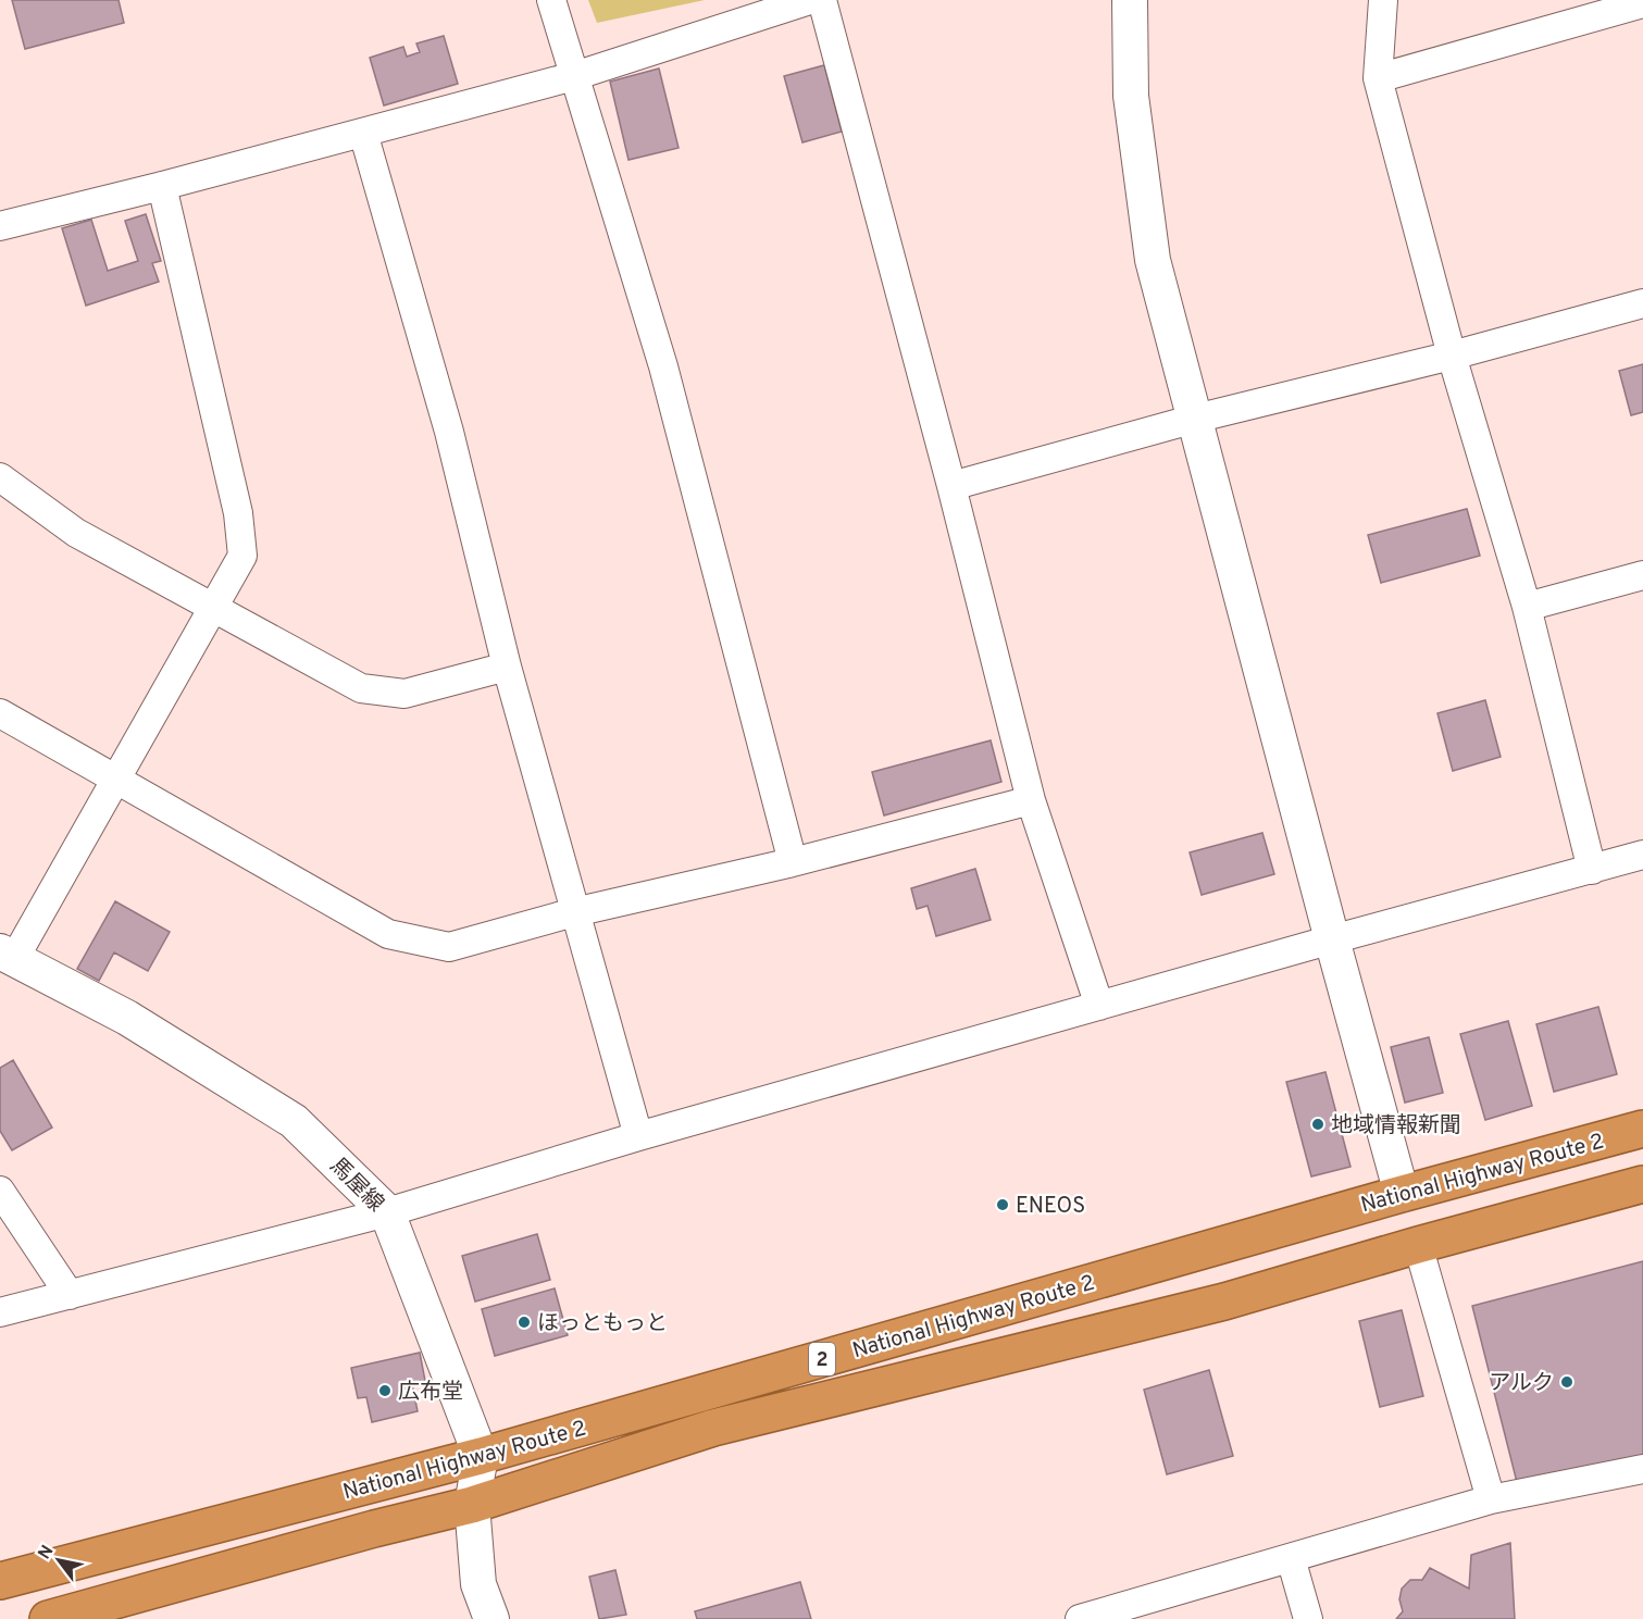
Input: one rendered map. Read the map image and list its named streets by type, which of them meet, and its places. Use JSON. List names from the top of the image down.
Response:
{
  "streets": {
    "highway": ["National Highway Route 2", "2"],
    "street": ["馬屋線"]
  },
  "crossings": [
    ["National Highway Route 2", "馬屋線"]
  ],
  "places": [
    "地域情報新聞",
    "ENEOS",
    "ほっともっと",
    "アルク",
    "広布堂"
  ],
  "north": "top left"
}
